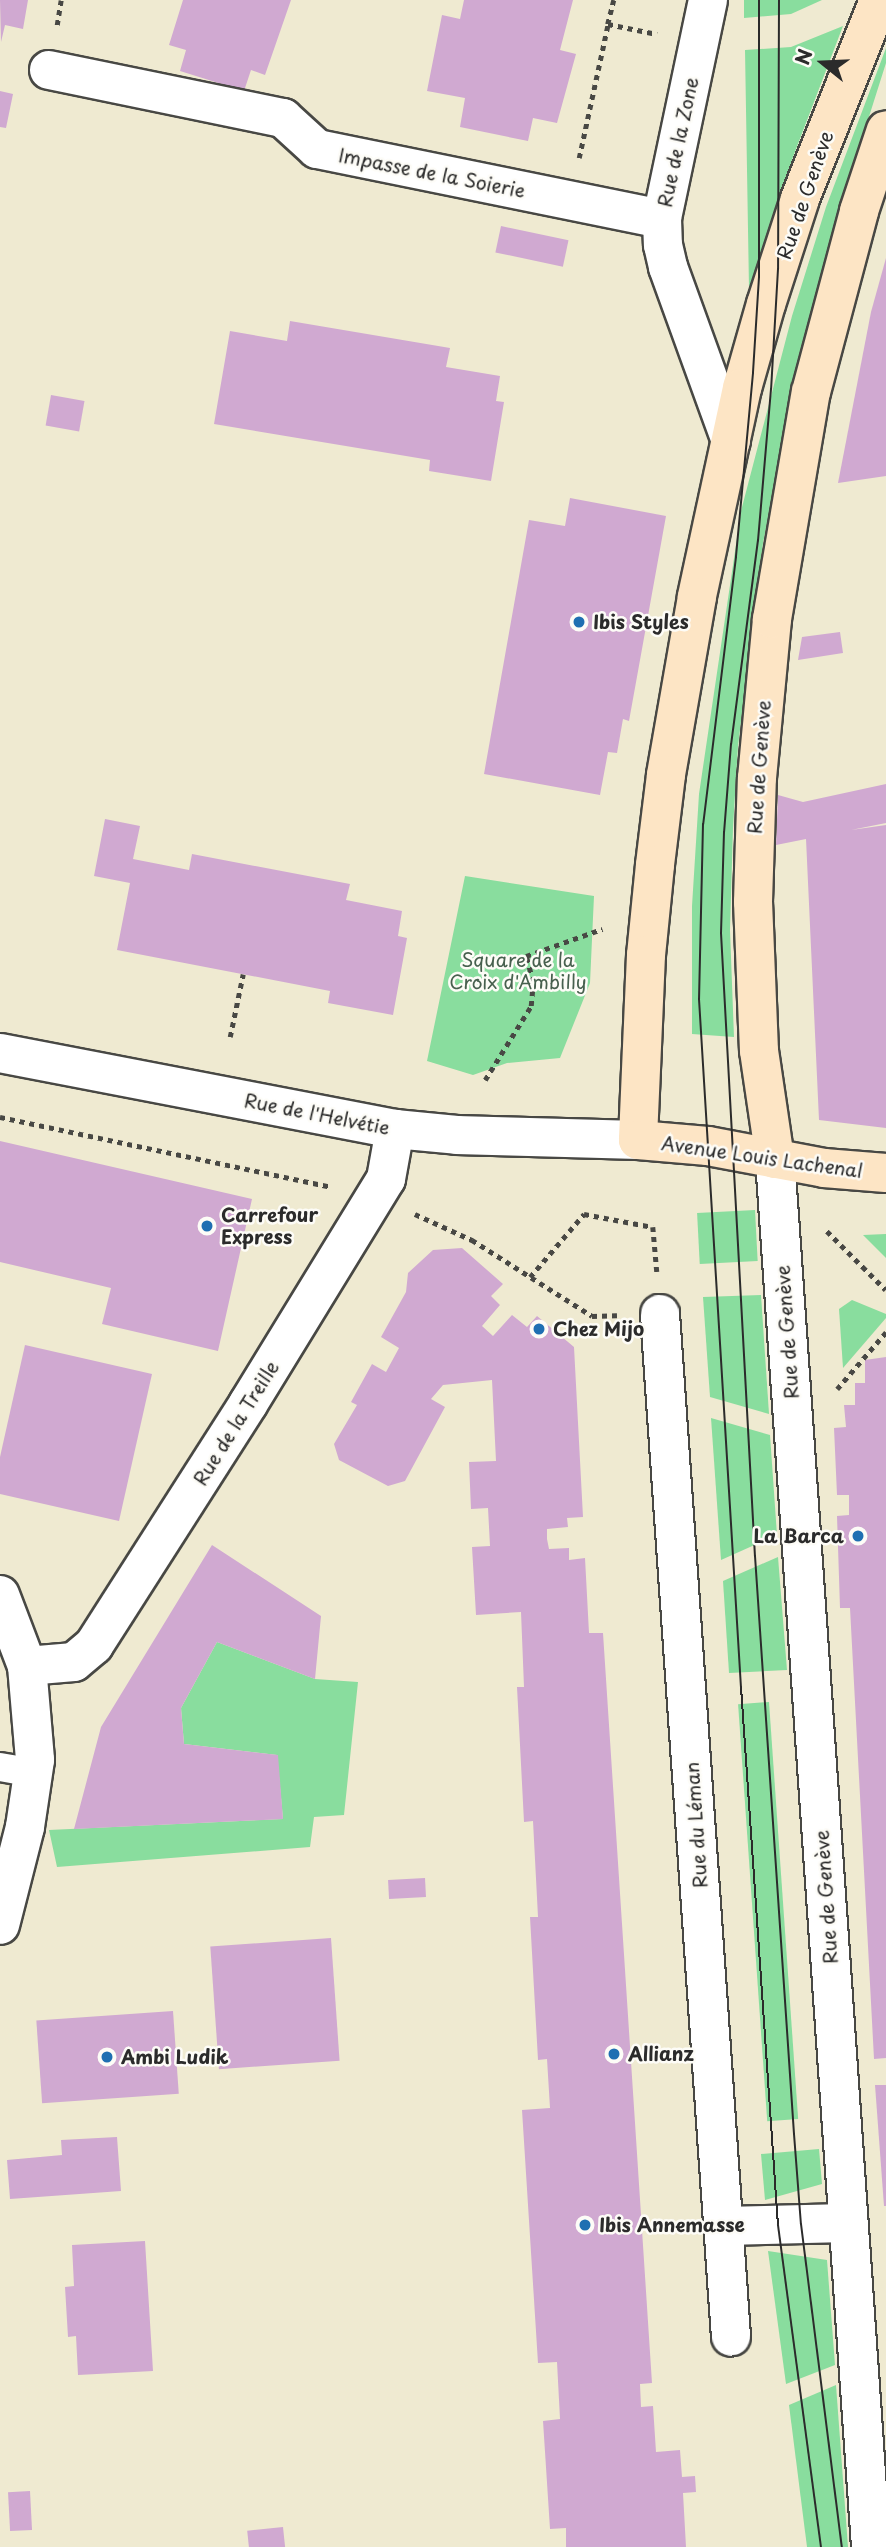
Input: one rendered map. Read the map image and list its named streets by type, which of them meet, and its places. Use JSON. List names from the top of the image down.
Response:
{
  "streets": {
    "main road": ["Rue de Genève", "Avenue Louis Lachenal"],
    "street": [
      "Rue de la Zone",
      "Impasse de la Soierie",
      "Rue de l'Helvétie",
      "Rue de la Treille",
      "Rue du Léman"
    ]
  },
  "crossings": [
    ["Rue de la Zone", "Impasse de la Soierie"],
    ["Rue de la Zone", "Rue de Genève"],
    ["Rue de Genève", "Rue de l'Helvétie"],
    ["Rue de Genève", "Avenue Louis Lachenal"],
    ["Rue de l'Helvétie", "Avenue Louis Lachenal"],
    ["Rue de l'Helvétie", "Rue de la Treille"]
  ],
  "parks": ["Square de la Croix d'Ambilly"],
  "places": [
    "Ibis Styles",
    "Carrefour Express",
    "Chez Mijo",
    "La Barca",
    "Allianz",
    "Ambi Ludik",
    "Ibis Annemasse"
  ],
  "north": "left"
}
